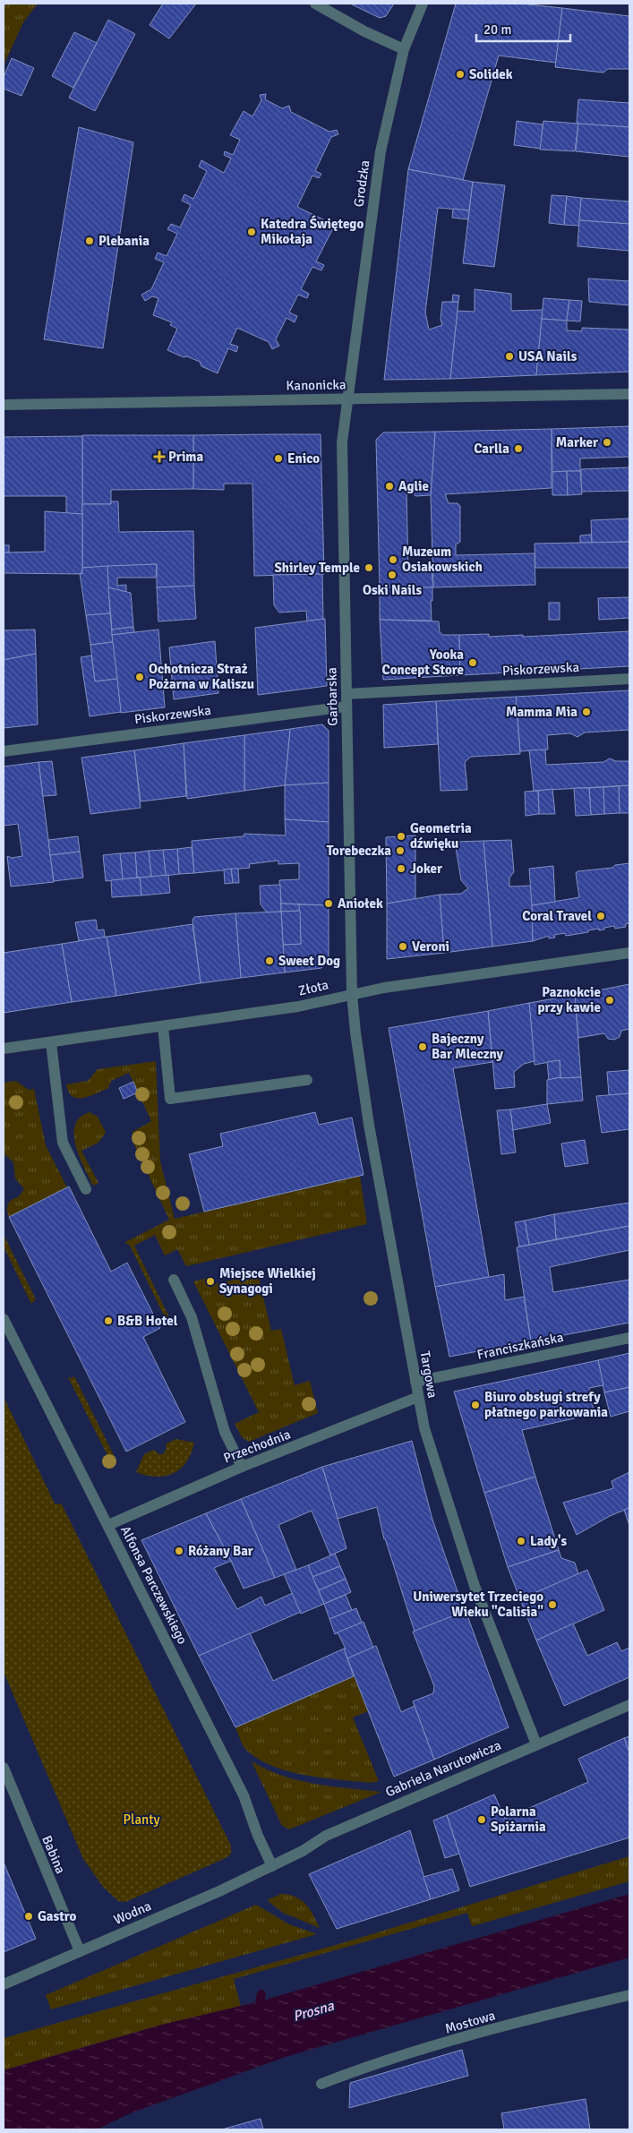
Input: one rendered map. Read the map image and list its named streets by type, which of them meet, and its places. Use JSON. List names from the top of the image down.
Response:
{
  "streets": {
    "street": [
      "Grodzka",
      "Kanonicka",
      "Piskorzewska",
      "Garbarska",
      "Złota",
      "Franciszkańska",
      "Targowa",
      "Przechodnia",
      "Alfonsa Parczewskiego",
      "Gabriela Narutowicza",
      "Babina",
      "Wodna",
      "Mostowa"
    ]
  },
  "crossings": [
    ["Grodzka", "Kanonicka"],
    ["Grodzka", "Garbarska"],
    ["Kanonicka", "Garbarska"],
    ["Piskorzewska", "Garbarska"],
    ["Garbarska", "Złota"],
    ["Garbarska", "Targowa"],
    ["Złota", "Targowa"],
    ["Franciszkańska", "Targowa"],
    ["Targowa", "Przechodnia"],
    ["Targowa", "Gabriela Narutowicza"],
    ["Przechodnia", "Alfonsa Parczewskiego"],
    ["Alfonsa Parczewskiego", "Gabriela Narutowicza"],
    ["Alfonsa Parczewskiego", "Wodna"],
    ["Gabriela Narutowicza", "Wodna"],
    ["Babina", "Wodna"]
  ],
  "water": ["Prosna"],
  "parks": ["Planty"],
  "places": {
    "other": [
      "Solidek",
      "Katedra Świętego Mikołaja",
      "Plebania",
      "USA Nails",
      "Marker",
      "Carlla",
      "Enico",
      "Aglie",
      "Muzeum Osiakowskich",
      "Shirley Temple",
      "Oski Nails",
      "Yooka Concept Store",
      "Ochotnicza Straż Pożarna w Kaliszu",
      "Mamma Mia",
      "Geometria dźwięku",
      "Torebeczka",
      "Joker",
      "Aniołek",
      "Coral Travel",
      "Veroni",
      "Sweet Dog",
      "Paznokcie przy kawie",
      "Bajeczny Bar Mleczny",
      "Miejsce Wielkiej Synagogi",
      "B&B Hotel",
      "Biuro obsługi strefy płatnego parkowania",
      "Lady's",
      "Różany Bar",
      "Uniwersytet Trzeciego Wieku \"Calisia\"",
      "Polarna Spiżarnia",
      "Gastro"
    ],
    "health": ["Prima"]
  },
  "scale_bar": "20 m"
}
